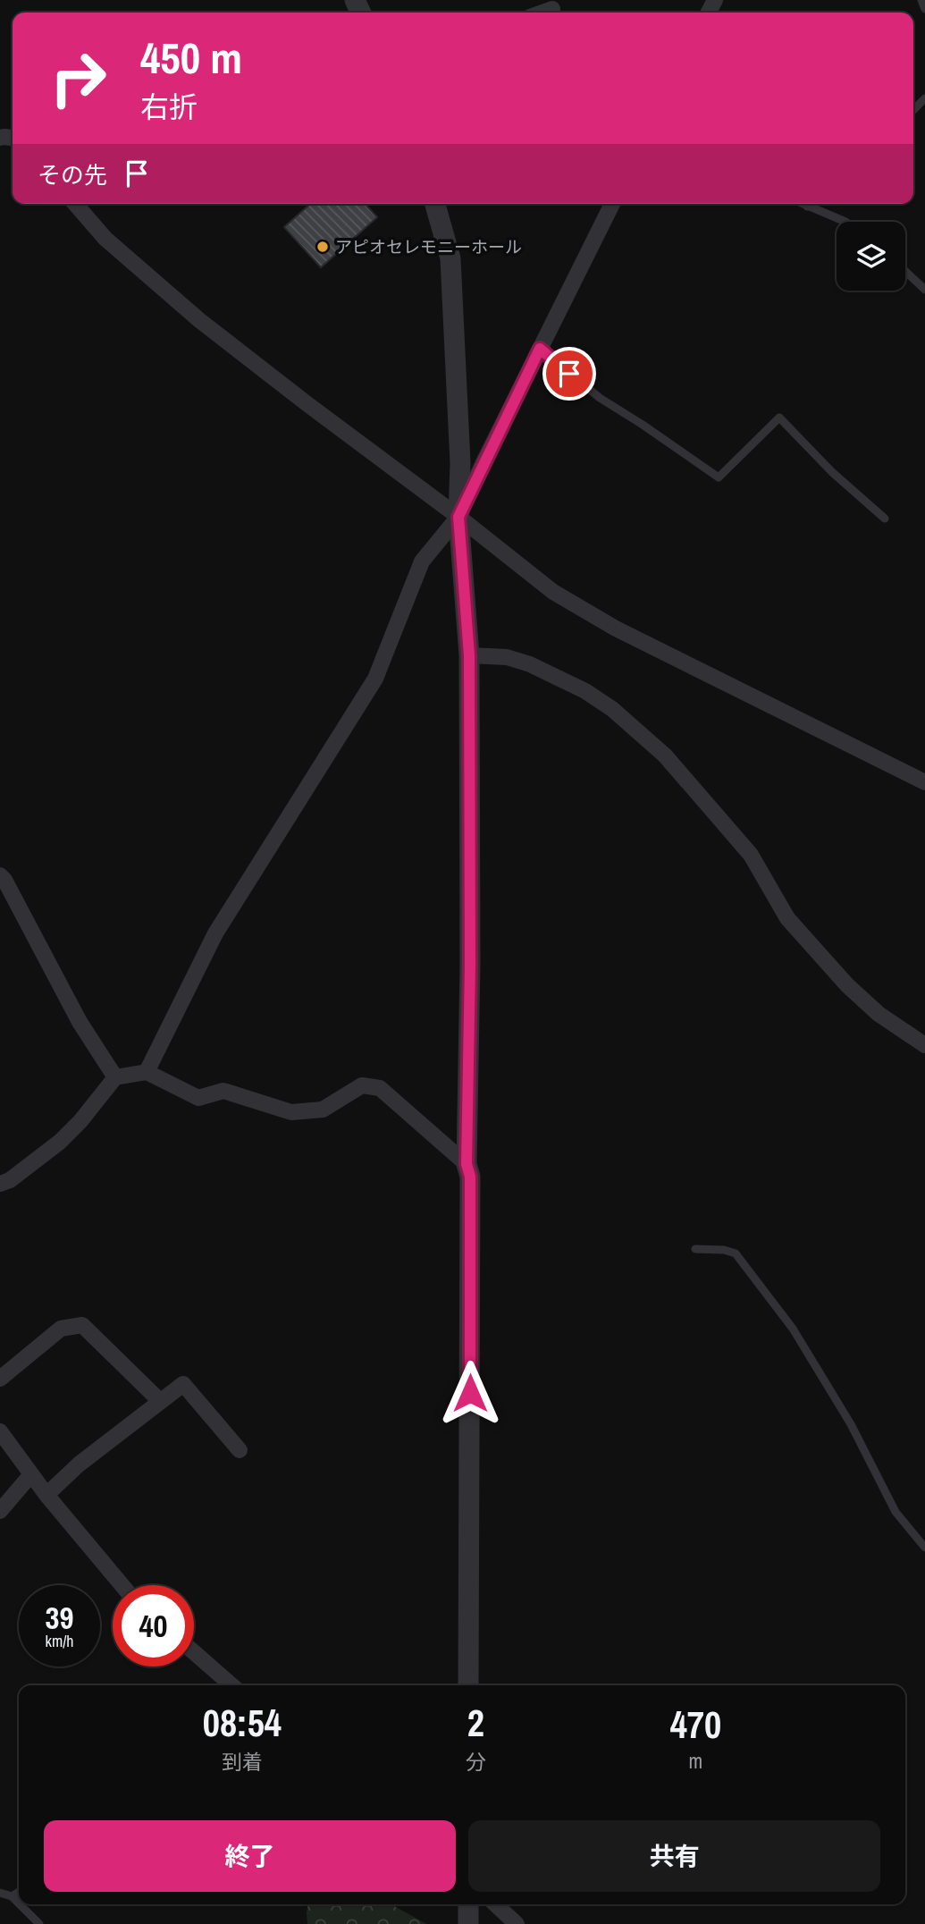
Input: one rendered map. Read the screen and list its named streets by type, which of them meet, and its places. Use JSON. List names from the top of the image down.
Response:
{
  "places": ["アピオセレモニーホール"],
  "page": {
    "turn": ["450 m", "右折"],
    "then": "その先",
    "speed": "39 km/h",
    "limit": "40",
    "eta": [
      "08:54",
      "到着",
      "2",
      "分",
      "470",
      "m"
    ],
    "buttons": ["終了", "共有"]
  }
}
